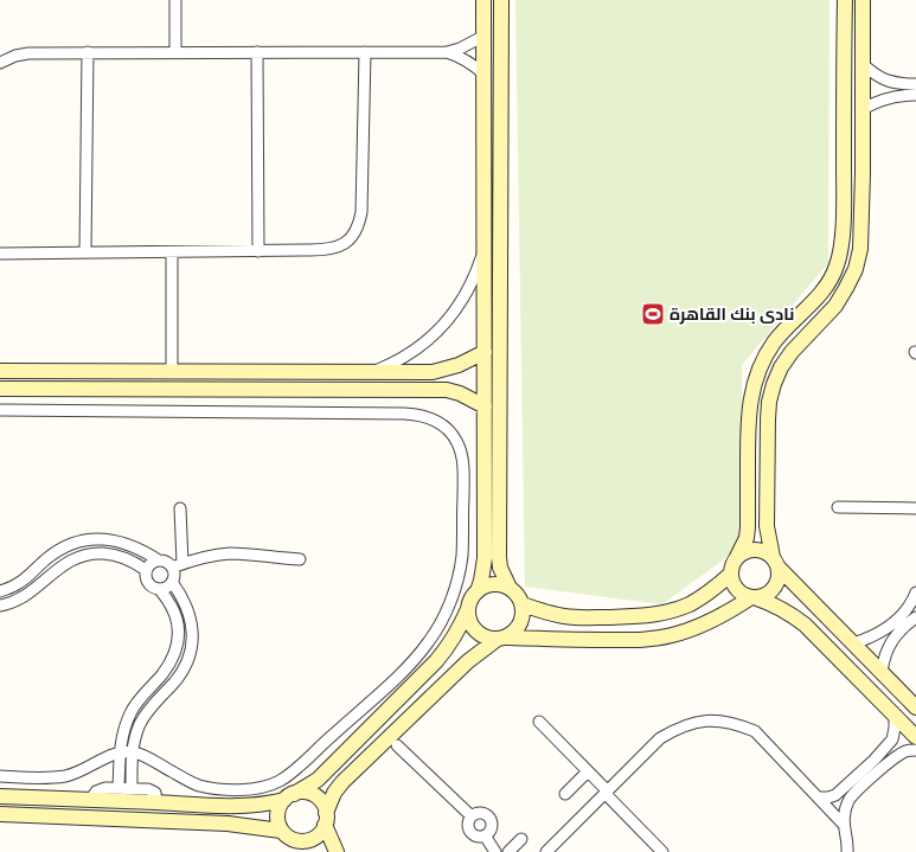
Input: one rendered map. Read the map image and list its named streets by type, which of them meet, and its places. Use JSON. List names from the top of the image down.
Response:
{
  "places": {
    "sports": ["نادى بنك القاهرة"]
  }
}
